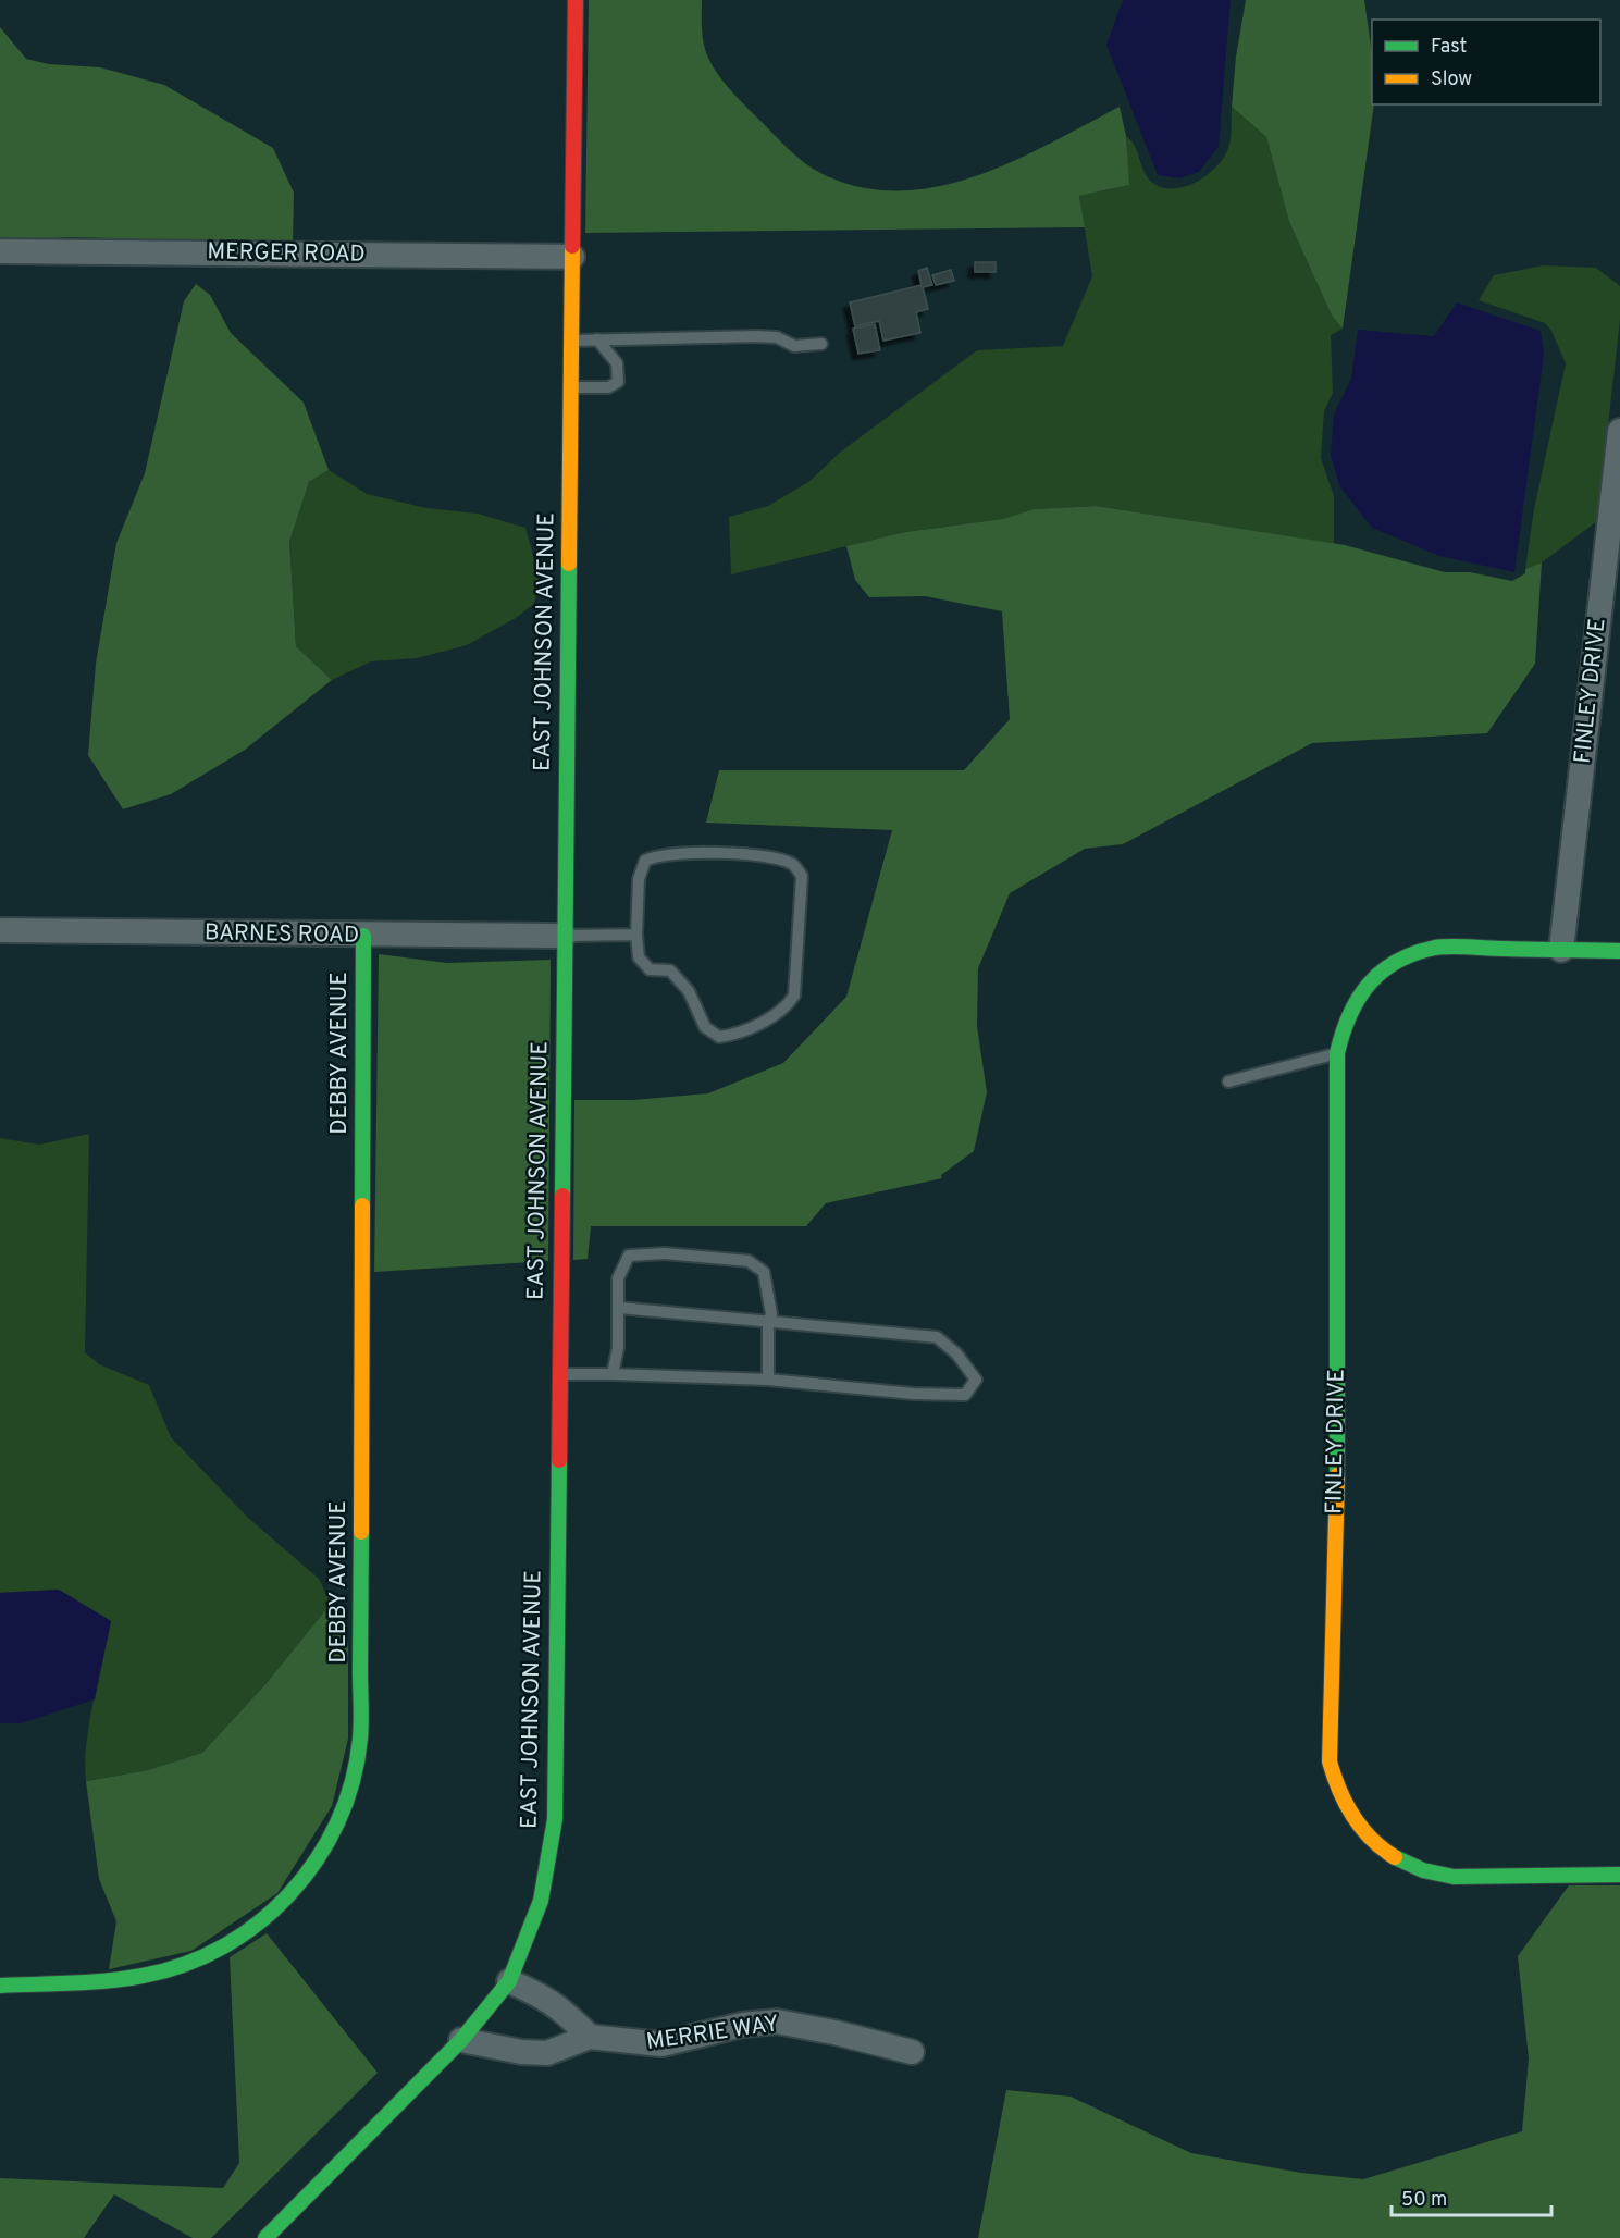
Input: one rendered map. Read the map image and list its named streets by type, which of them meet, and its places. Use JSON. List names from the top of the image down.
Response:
{
  "streets": {
    "street": [
      "MERGER ROAD",
      "EAST JOHNSON AVENUE",
      "FINLEY DRIVE",
      "BARNES ROAD",
      "DEBBY AVENUE",
      "MERRIE WAY"
    ]
  },
  "crossings": [
    ["MERGER ROAD", "EAST JOHNSON AVENUE"],
    ["EAST JOHNSON AVENUE", "BARNES ROAD"],
    ["EAST JOHNSON AVENUE", "MERRIE WAY"],
    ["BARNES ROAD", "DEBBY AVENUE"]
  ],
  "legend": ["Fast", "Slow"],
  "scale_bar": "50 m"
}
